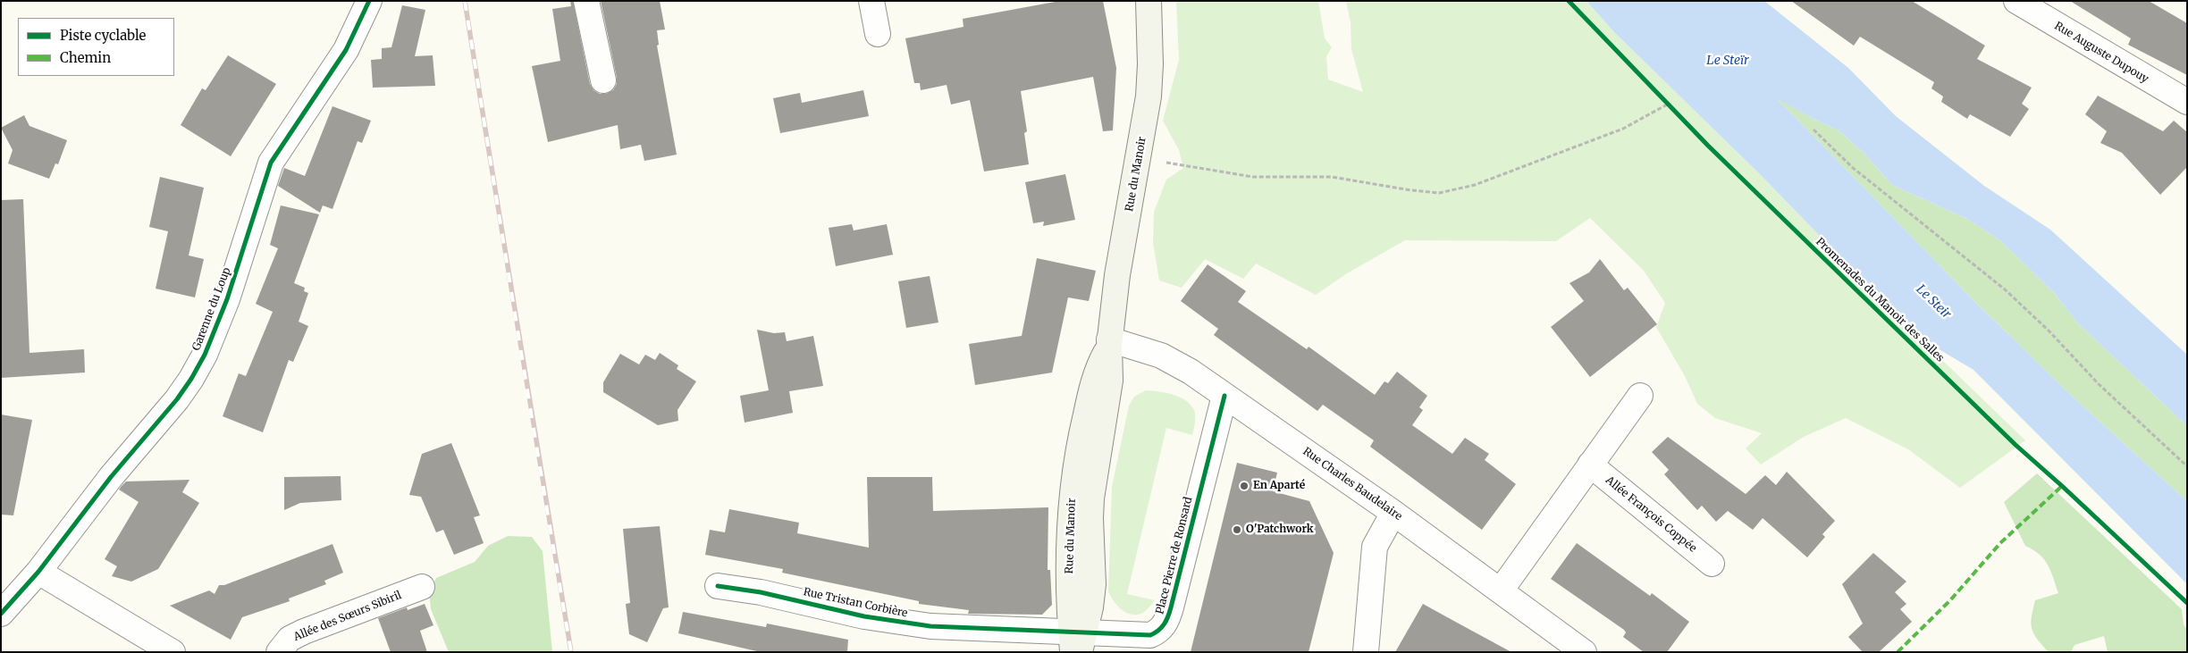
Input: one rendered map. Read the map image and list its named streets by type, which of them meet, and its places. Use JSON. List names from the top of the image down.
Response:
{
  "streets": {
    "street": [
      "Rue Auguste Dupouy",
      "Rue du Manoir",
      "Garenne du Loup",
      "Rue Charles Baudelaire",
      "Allée François Coppée",
      "Place Pierre de Ronsard",
      "Rue Tristan Corbière",
      "Allée des Sœurs Sibiril"
    ],
    "cycle path": ["Promenades du Manoir des Salles"]
  },
  "crossings": [
    ["Rue du Manoir", "Rue Charles Baudelaire"],
    ["Rue du Manoir", "Place Pierre de Ronsard"],
    ["Rue du Manoir", "Rue Tristan Corbière"],
    ["Rue Charles Baudelaire", "Place Pierre de Ronsard"],
    ["Place Pierre de Ronsard", "Rue Tristan Corbière"]
  ],
  "water": ["Le Steïr", "Le Steir"],
  "places": ["En Aparté", "O'Patchwork"],
  "legend": ["Piste cyclable", "Chemin"]
}
